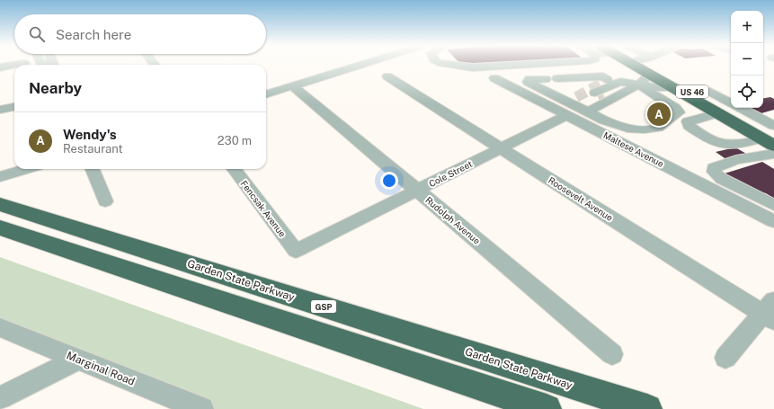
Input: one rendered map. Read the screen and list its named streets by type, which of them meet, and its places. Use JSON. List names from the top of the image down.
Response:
{
  "streets": {
    "highway": ["US 46", "Garden State Parkway", "GSP"],
    "street": [
      "Maltese Avenue",
      "Cole Street",
      "Roosevelt Avenue",
      "Fencsak Avenue",
      "Rudolph Avenue",
      "Marginal Road"
    ]
  },
  "crossings": [
    ["Maltese Avenue", "Cole Street"],
    ["Cole Street", "Roosevelt Avenue"],
    ["Cole Street", "Fencsak Avenue"],
    ["Cole Street", "Rudolph Avenue"]
  ],
  "page": {
    "map_buttons": ["+", "−"],
    "search": "Search here",
    "heading": "Nearby",
    "pins": "A",
    "list": [
      {
        "mark": "A",
        "name": "Wendy's",
        "note": "Restaurant",
        "value": "230 m"
      }
    ]
  }
}
